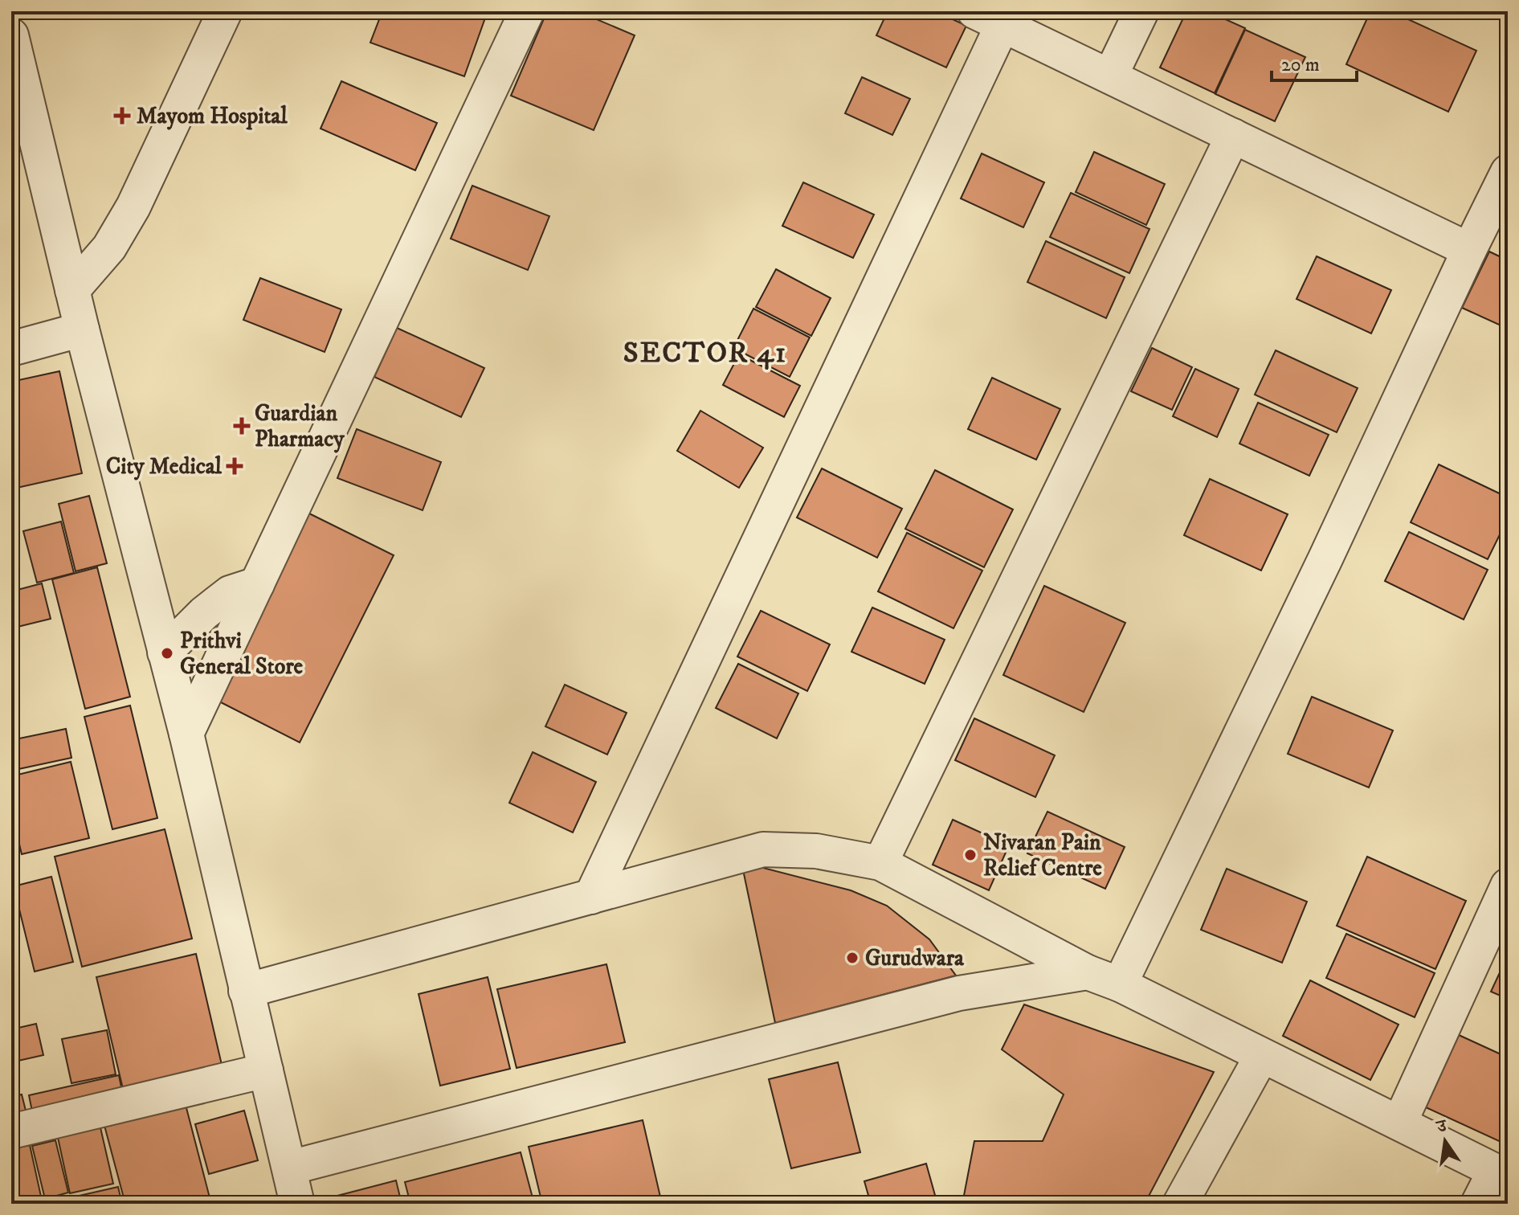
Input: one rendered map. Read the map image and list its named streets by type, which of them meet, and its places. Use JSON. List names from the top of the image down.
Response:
{
  "districts": ["SECTOR 41"],
  "places": {
    "health": ["Mayom Hospital", "Guardian Pharmacy", "City Medical"],
    "other": ["Prithvi General Store", "Nivaran Pain Relief Centre", "Gurudwara"]
  },
  "scale_bar": "20 m",
  "north": "top"
}
